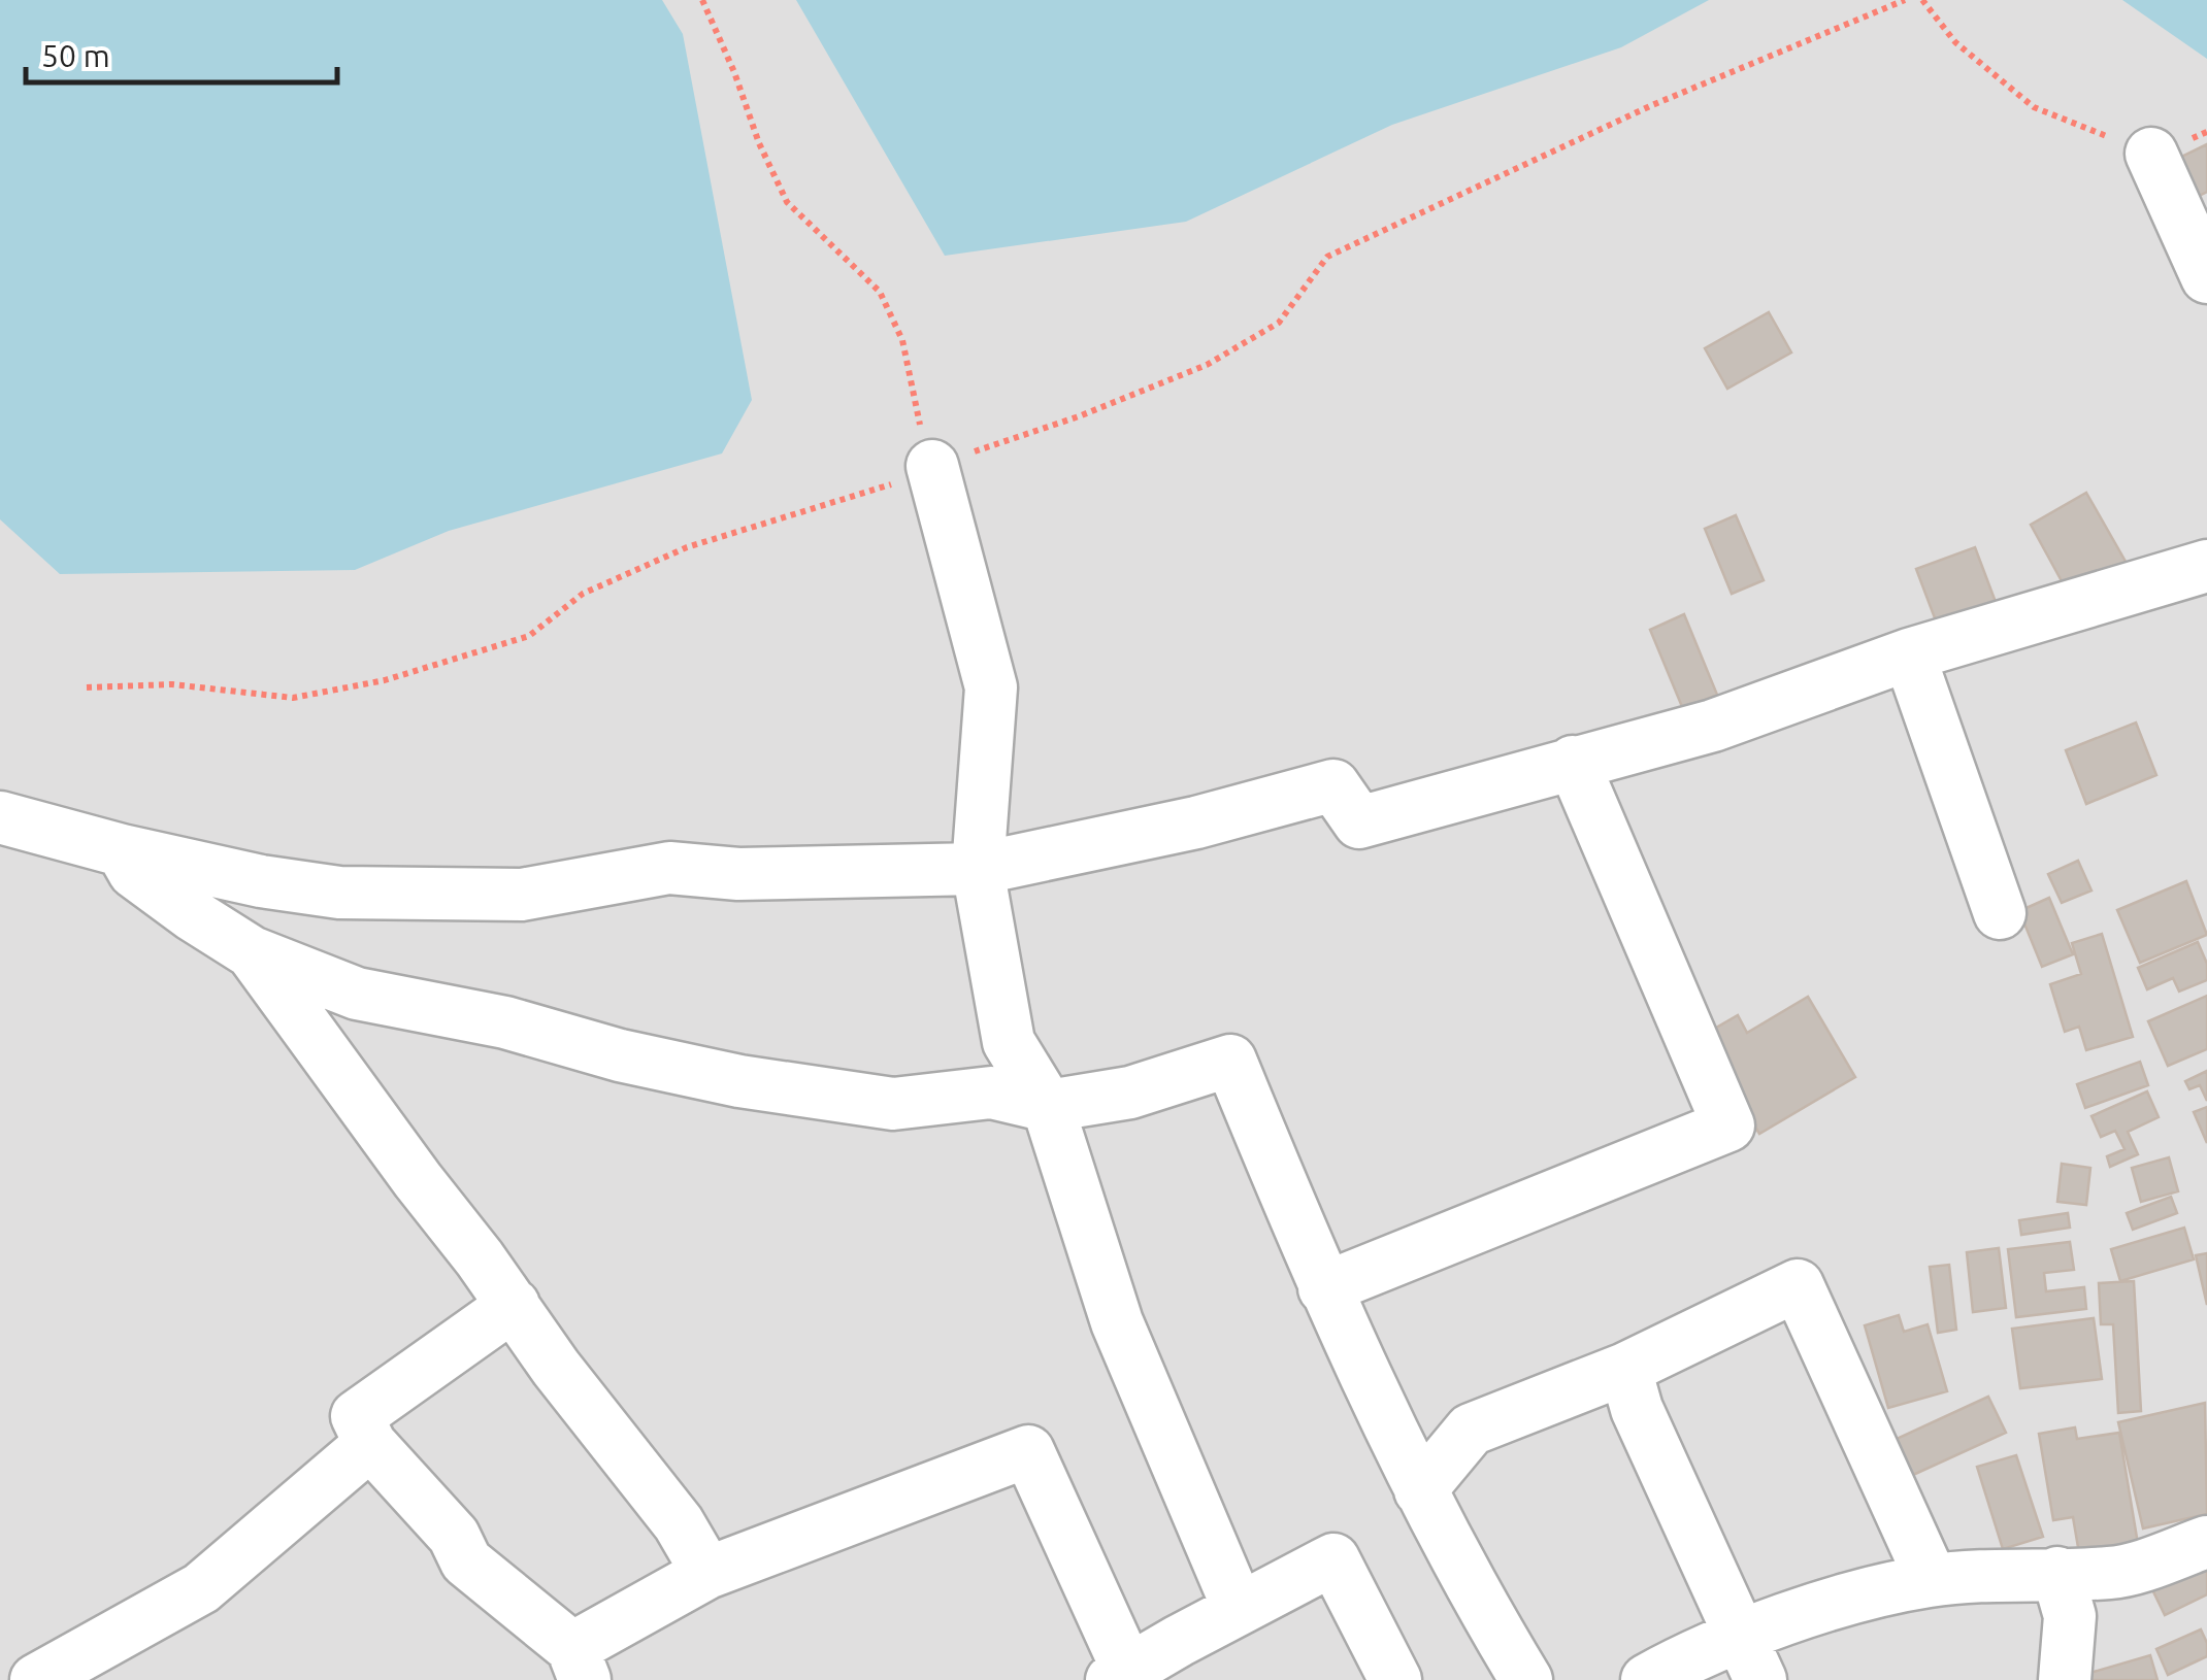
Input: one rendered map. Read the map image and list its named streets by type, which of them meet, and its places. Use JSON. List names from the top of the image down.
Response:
{
  "scale_bar": "50 m"
}
